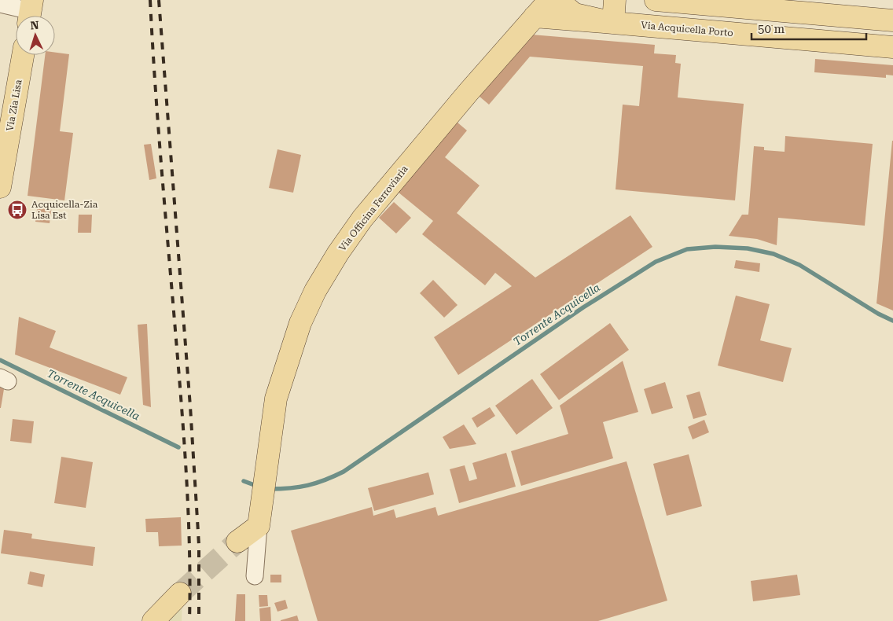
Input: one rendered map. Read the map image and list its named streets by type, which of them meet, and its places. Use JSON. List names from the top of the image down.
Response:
{
  "streets": {
    "main road": ["Via Acquicella Porto", "Via Zia Lisa", "Via Officina Ferroviaria"]
  },
  "water": ["Torrente Acquicella"],
  "places": {
    "bus stop": ["Acquicella-Zia Lisa Est"]
  },
  "scale_bar": "50 m",
  "north": "top"
}
